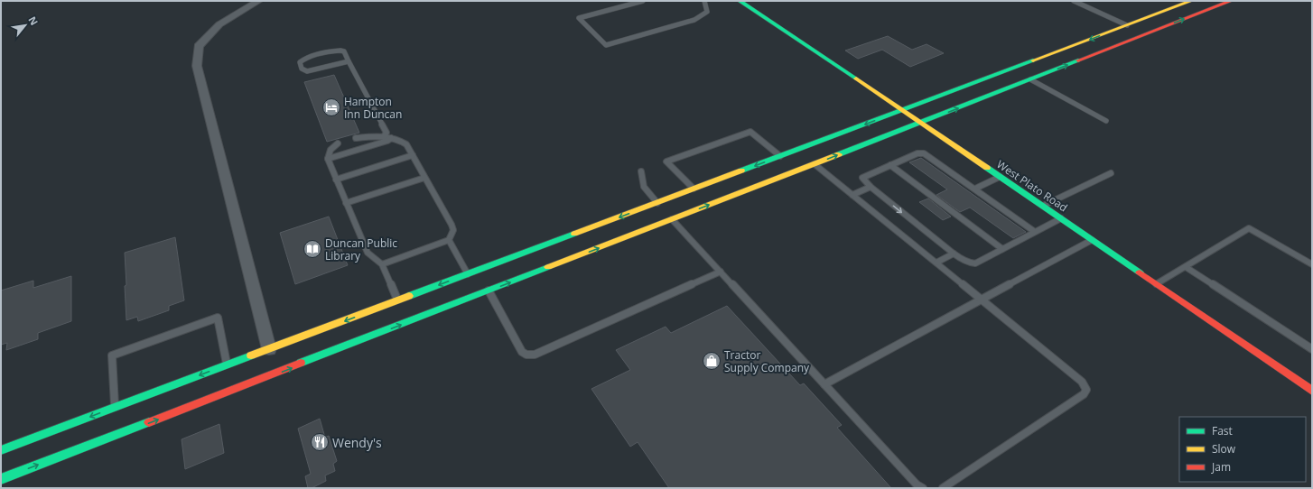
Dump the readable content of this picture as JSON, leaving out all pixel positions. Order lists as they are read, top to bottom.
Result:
{
  "streets": {
    "main road": ["West Plato Road"]
  },
  "places": {
    "hotel": ["Hampton Inn Duncan"],
    "library": ["Duncan Public Library"],
    "shop": ["Tractor Supply Company"],
    "restaurant": ["Wendy's"]
  },
  "legend": ["Fast", "Slow", "Jam"],
  "north": "top right"
}
